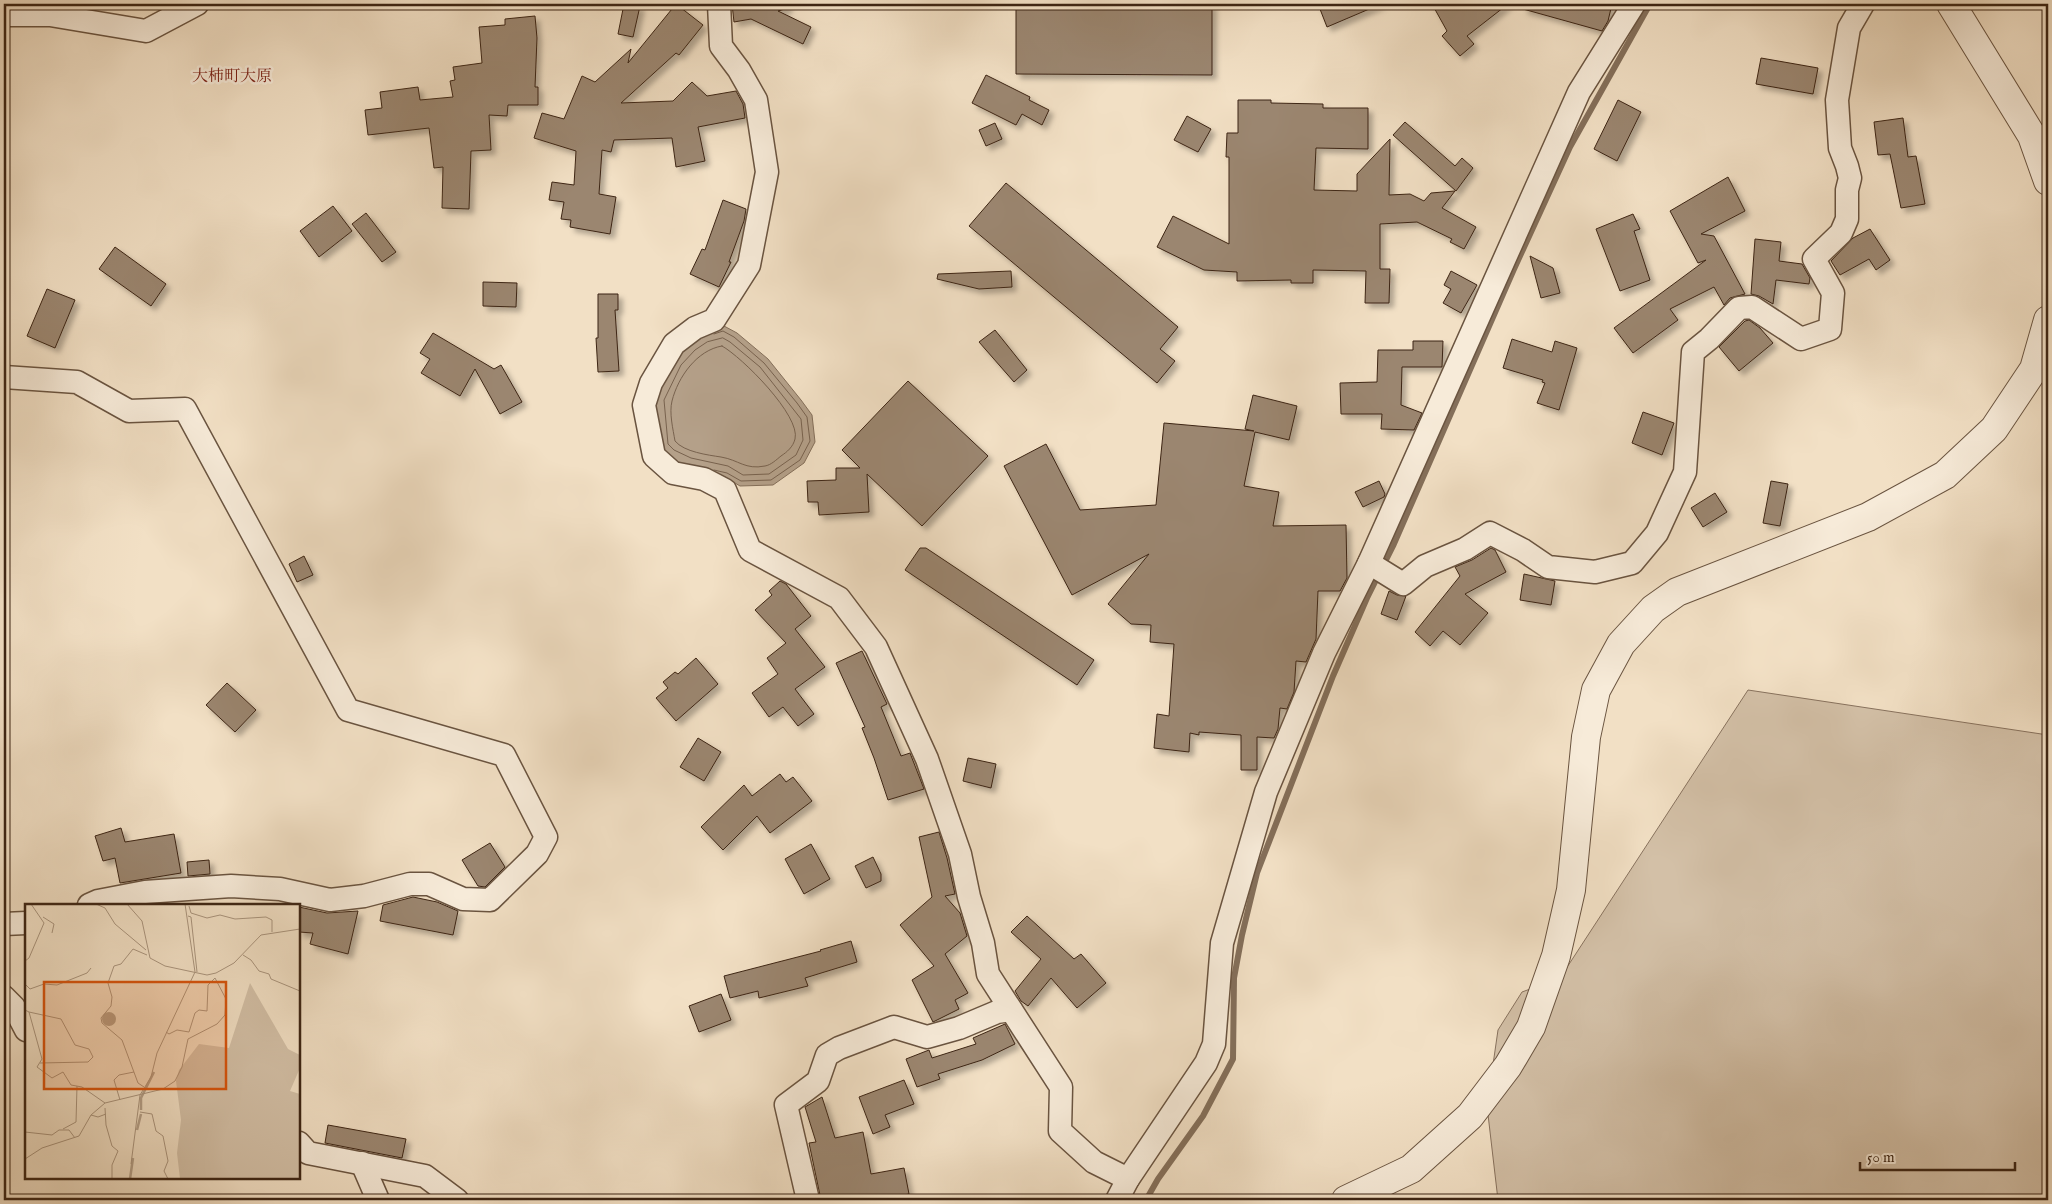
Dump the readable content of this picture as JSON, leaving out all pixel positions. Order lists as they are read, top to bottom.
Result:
{
  "districts": ["大柿町大原"],
  "scale_bar": "50 m"
}
